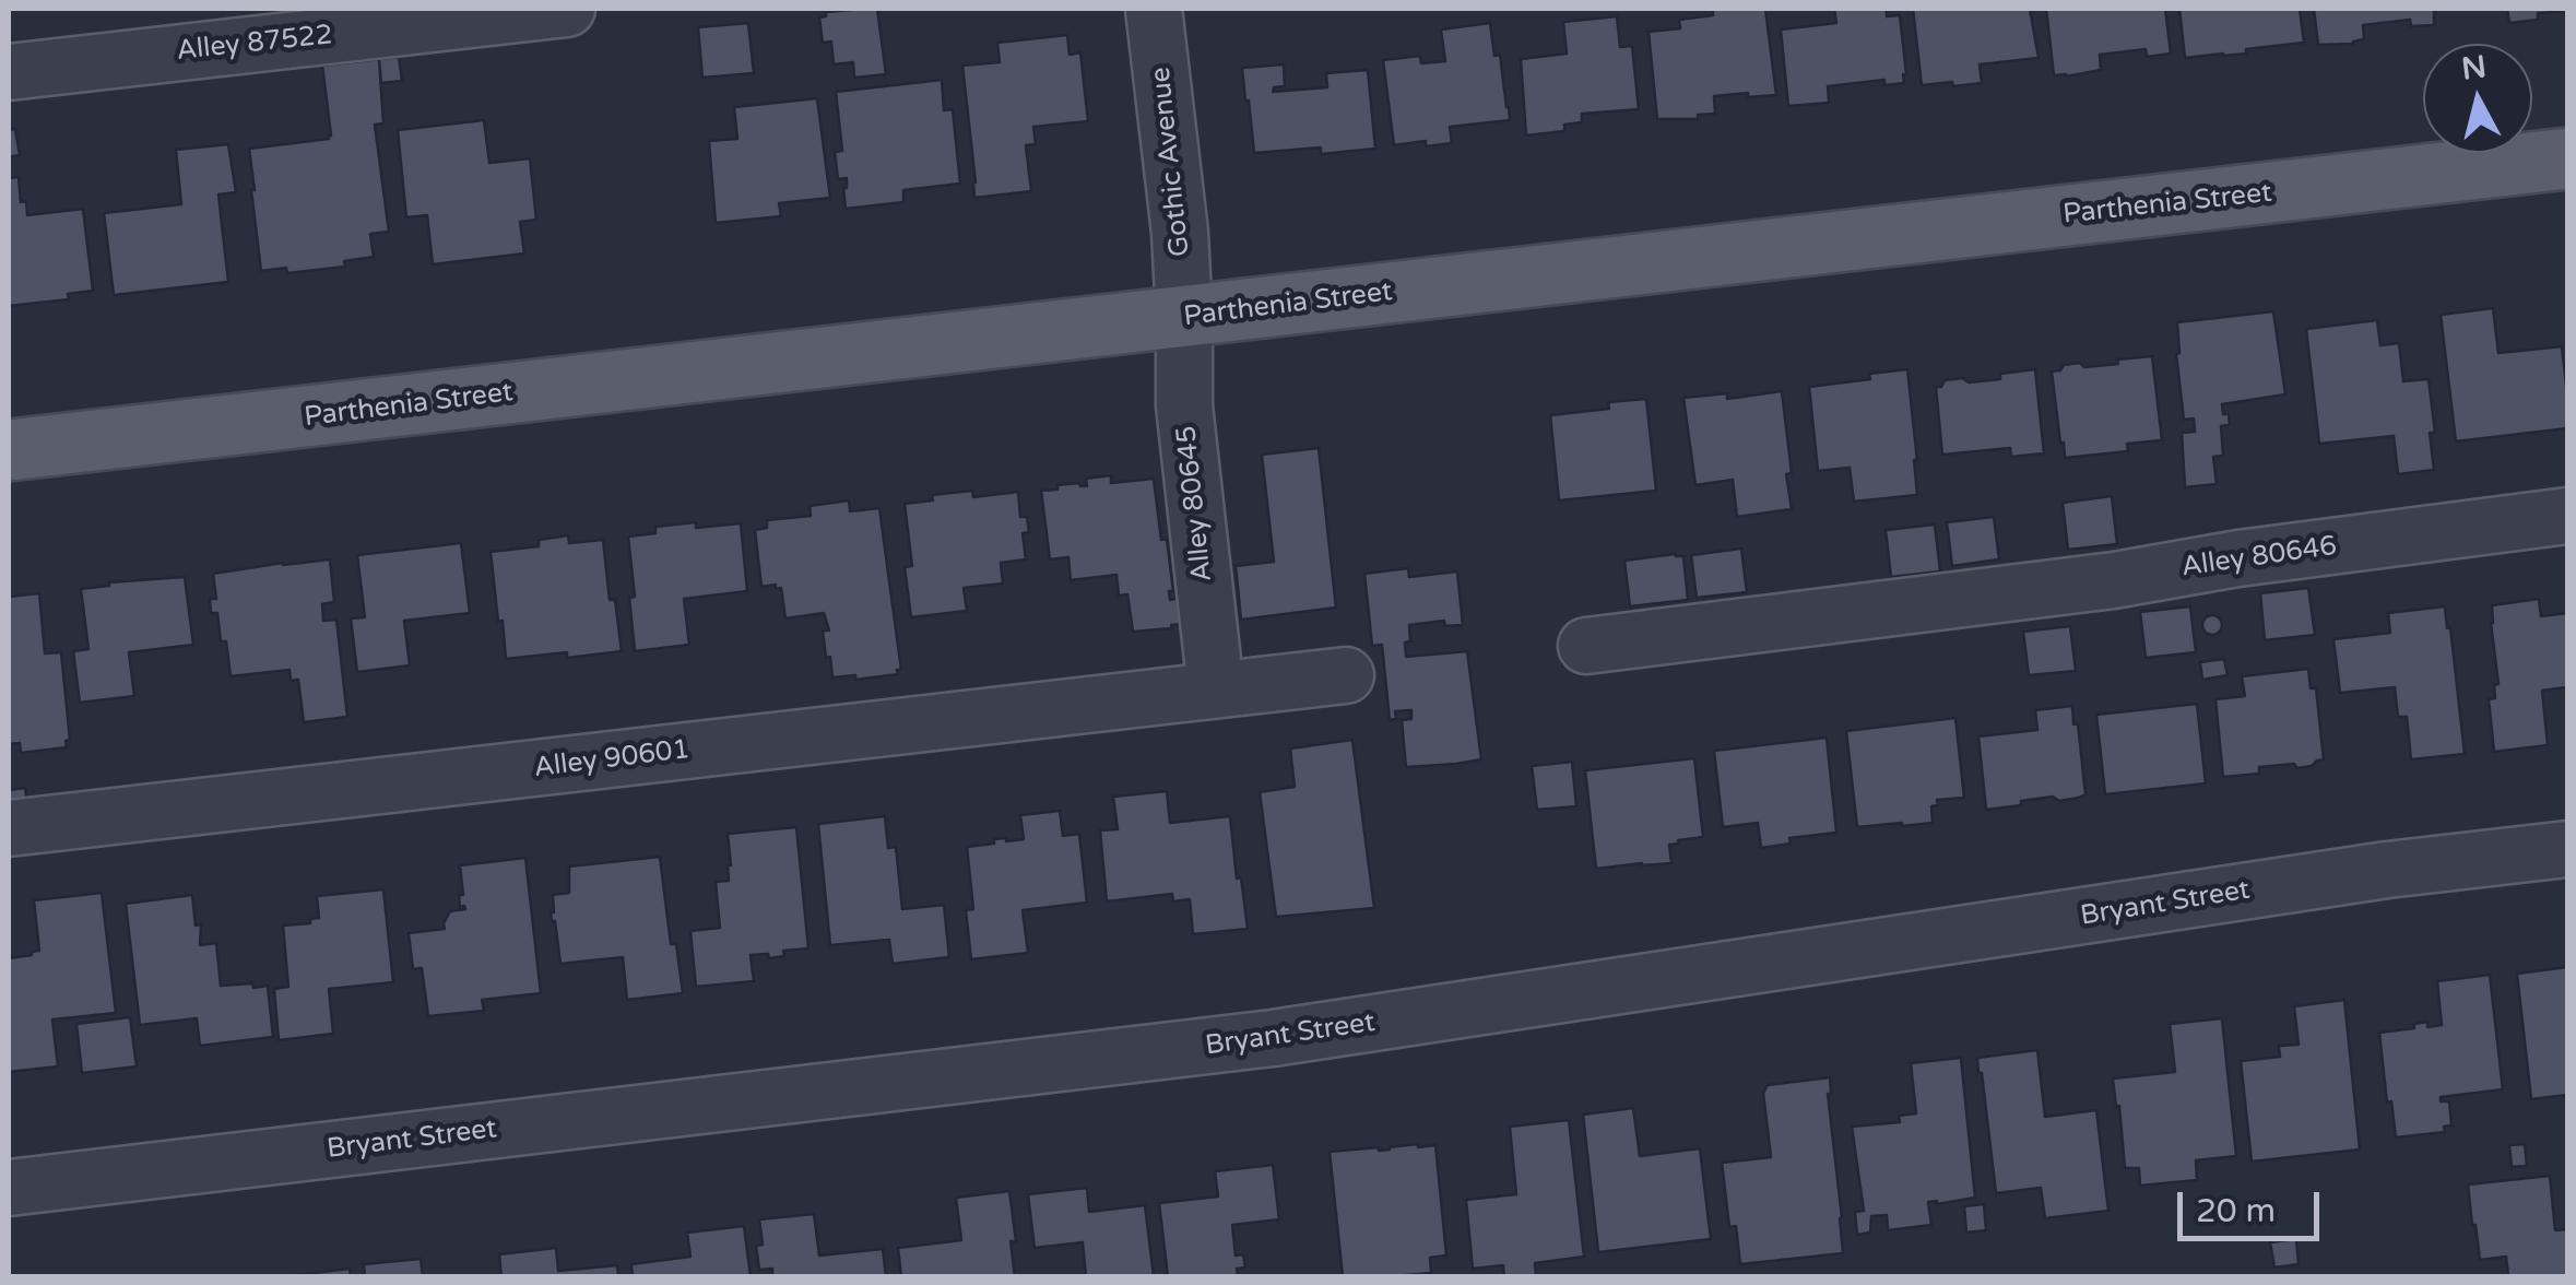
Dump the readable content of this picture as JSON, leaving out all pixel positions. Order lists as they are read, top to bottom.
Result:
{
  "streets": {
    "main road": ["Parthenia Street"],
    "street": [
      "Alley 87522",
      "Gothic Avenue",
      "Alley 80645",
      "Alley 80646",
      "Alley 90601",
      "Bryant Street"
    ]
  },
  "crossings": [
    ["Gothic Avenue", "Parthenia Street"],
    ["Gothic Avenue", "Alley 80645"],
    ["Parthenia Street", "Alley 80645"],
    ["Alley 80645", "Alley 90601"]
  ],
  "scale_bar": "20 m",
  "north": "top"
}
